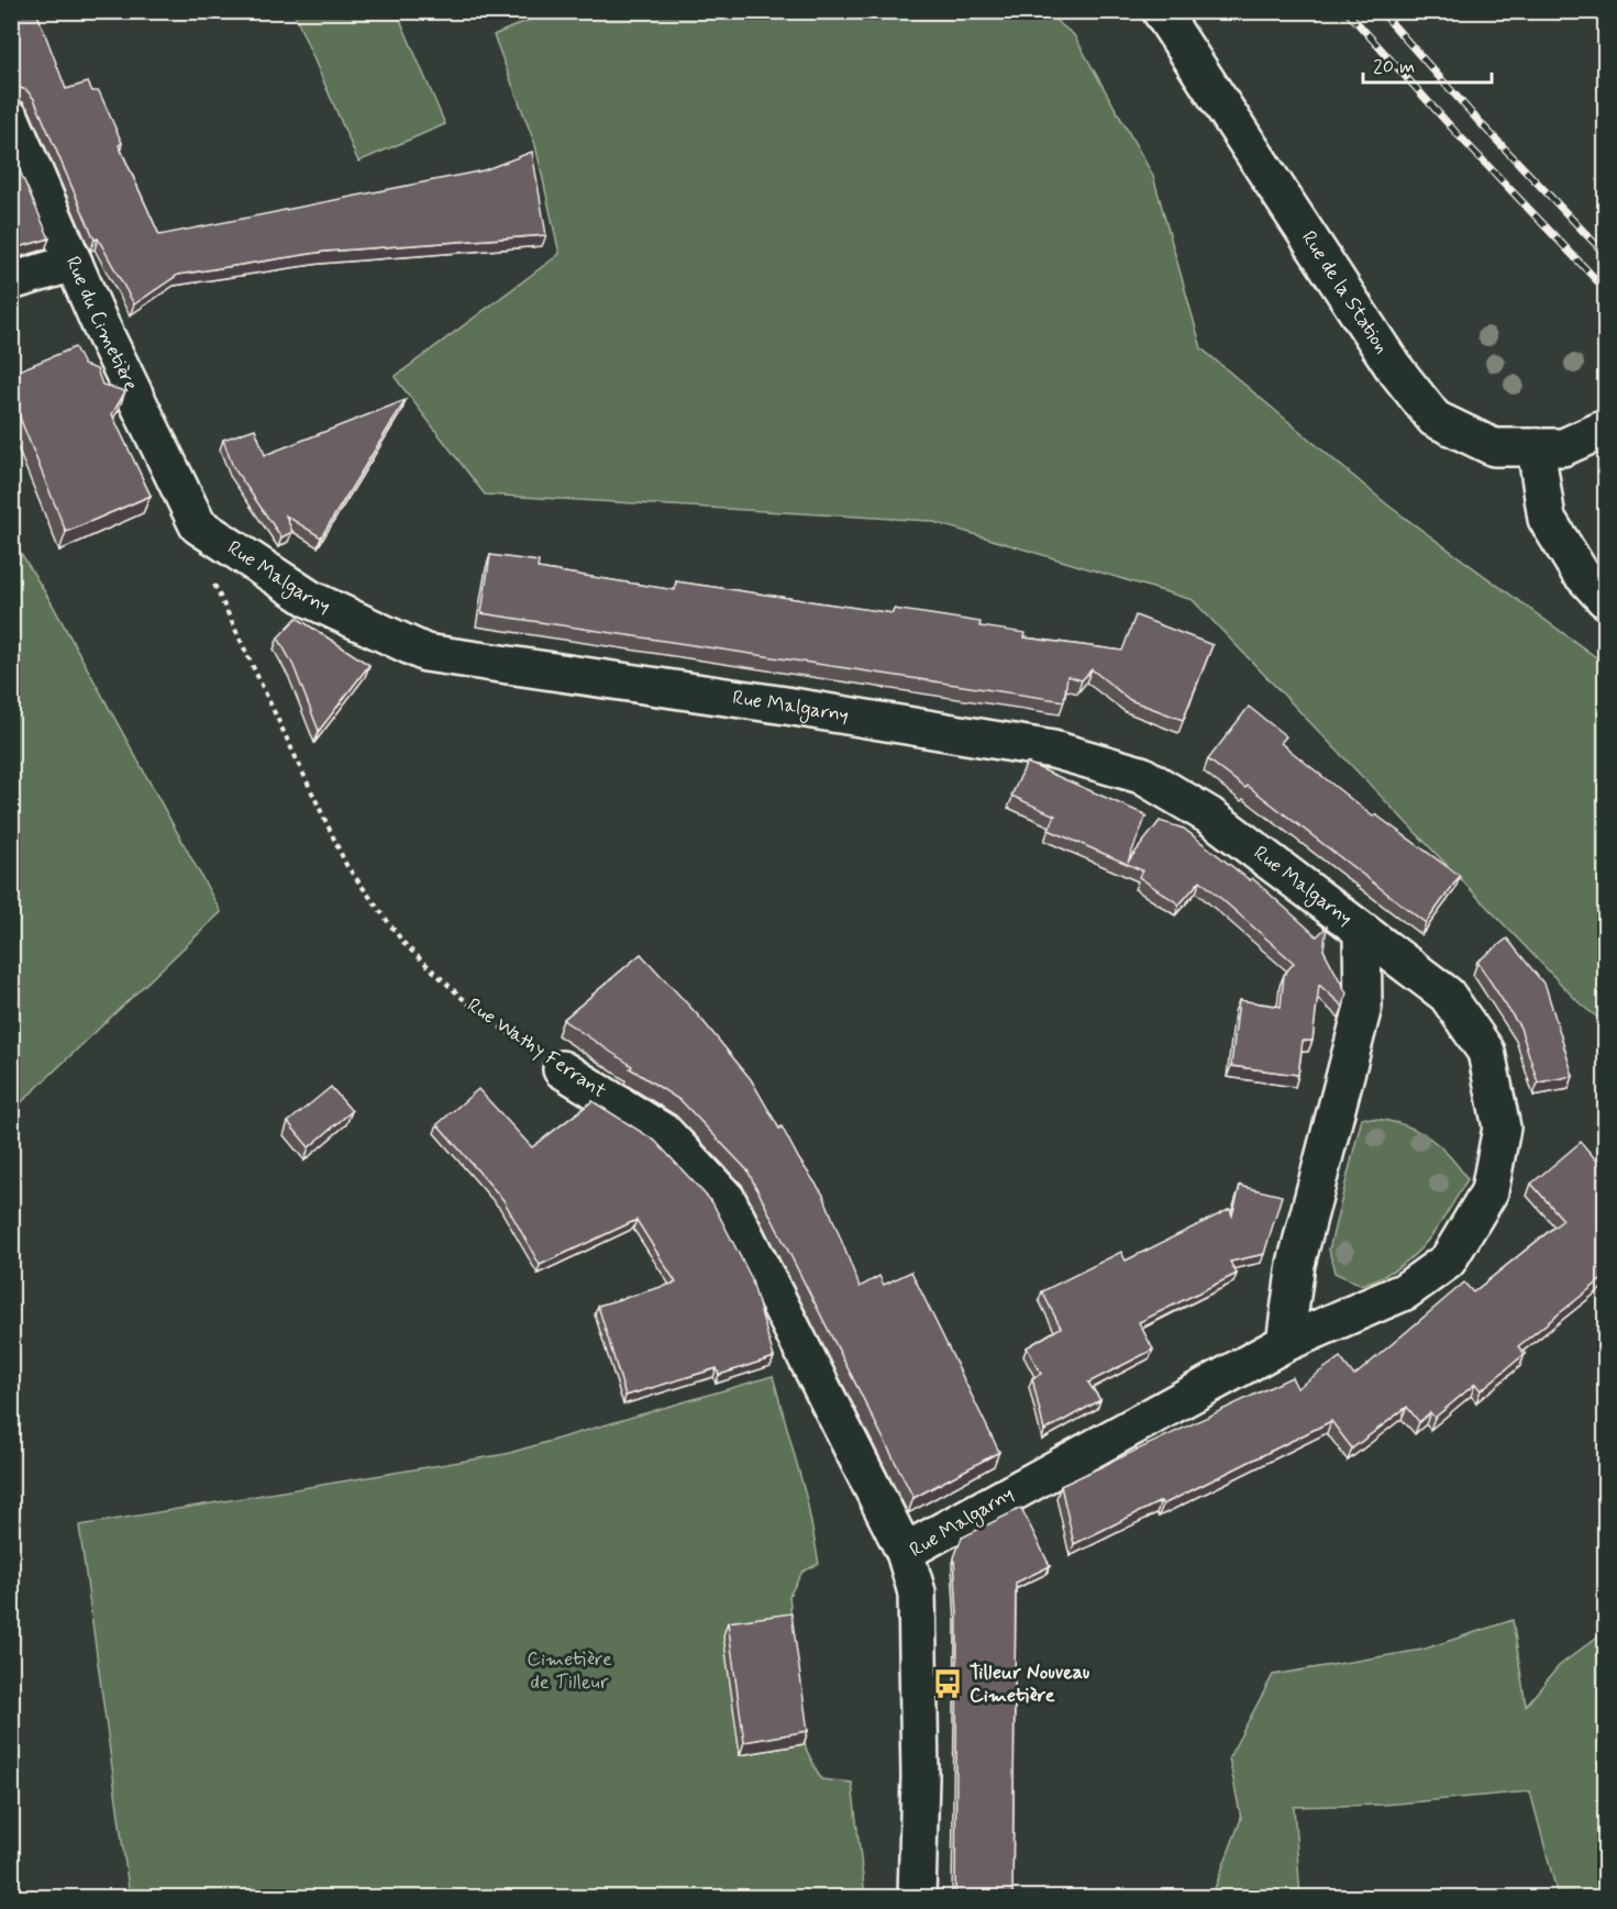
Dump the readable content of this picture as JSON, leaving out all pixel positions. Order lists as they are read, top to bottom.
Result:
{
  "streets": {
    "street": [
      "Rue de la Station",
      "Rue du Cimetière",
      "Rue Malgarny",
      "Rue Wathy Ferrant"
    ]
  },
  "crossings": [
    ["Rue du Cimetière", "Rue Malgarny"],
    ["Rue du Cimetière", "Rue Wathy Ferrant"],
    ["Rue Malgarny", "Rue Wathy Ferrant"]
  ],
  "parks": ["Cimetière de Tilleur"],
  "places": {
    "bus stop": ["Tilleur Nouveau Cimetière"]
  },
  "scale_bar": "20 m"
}
